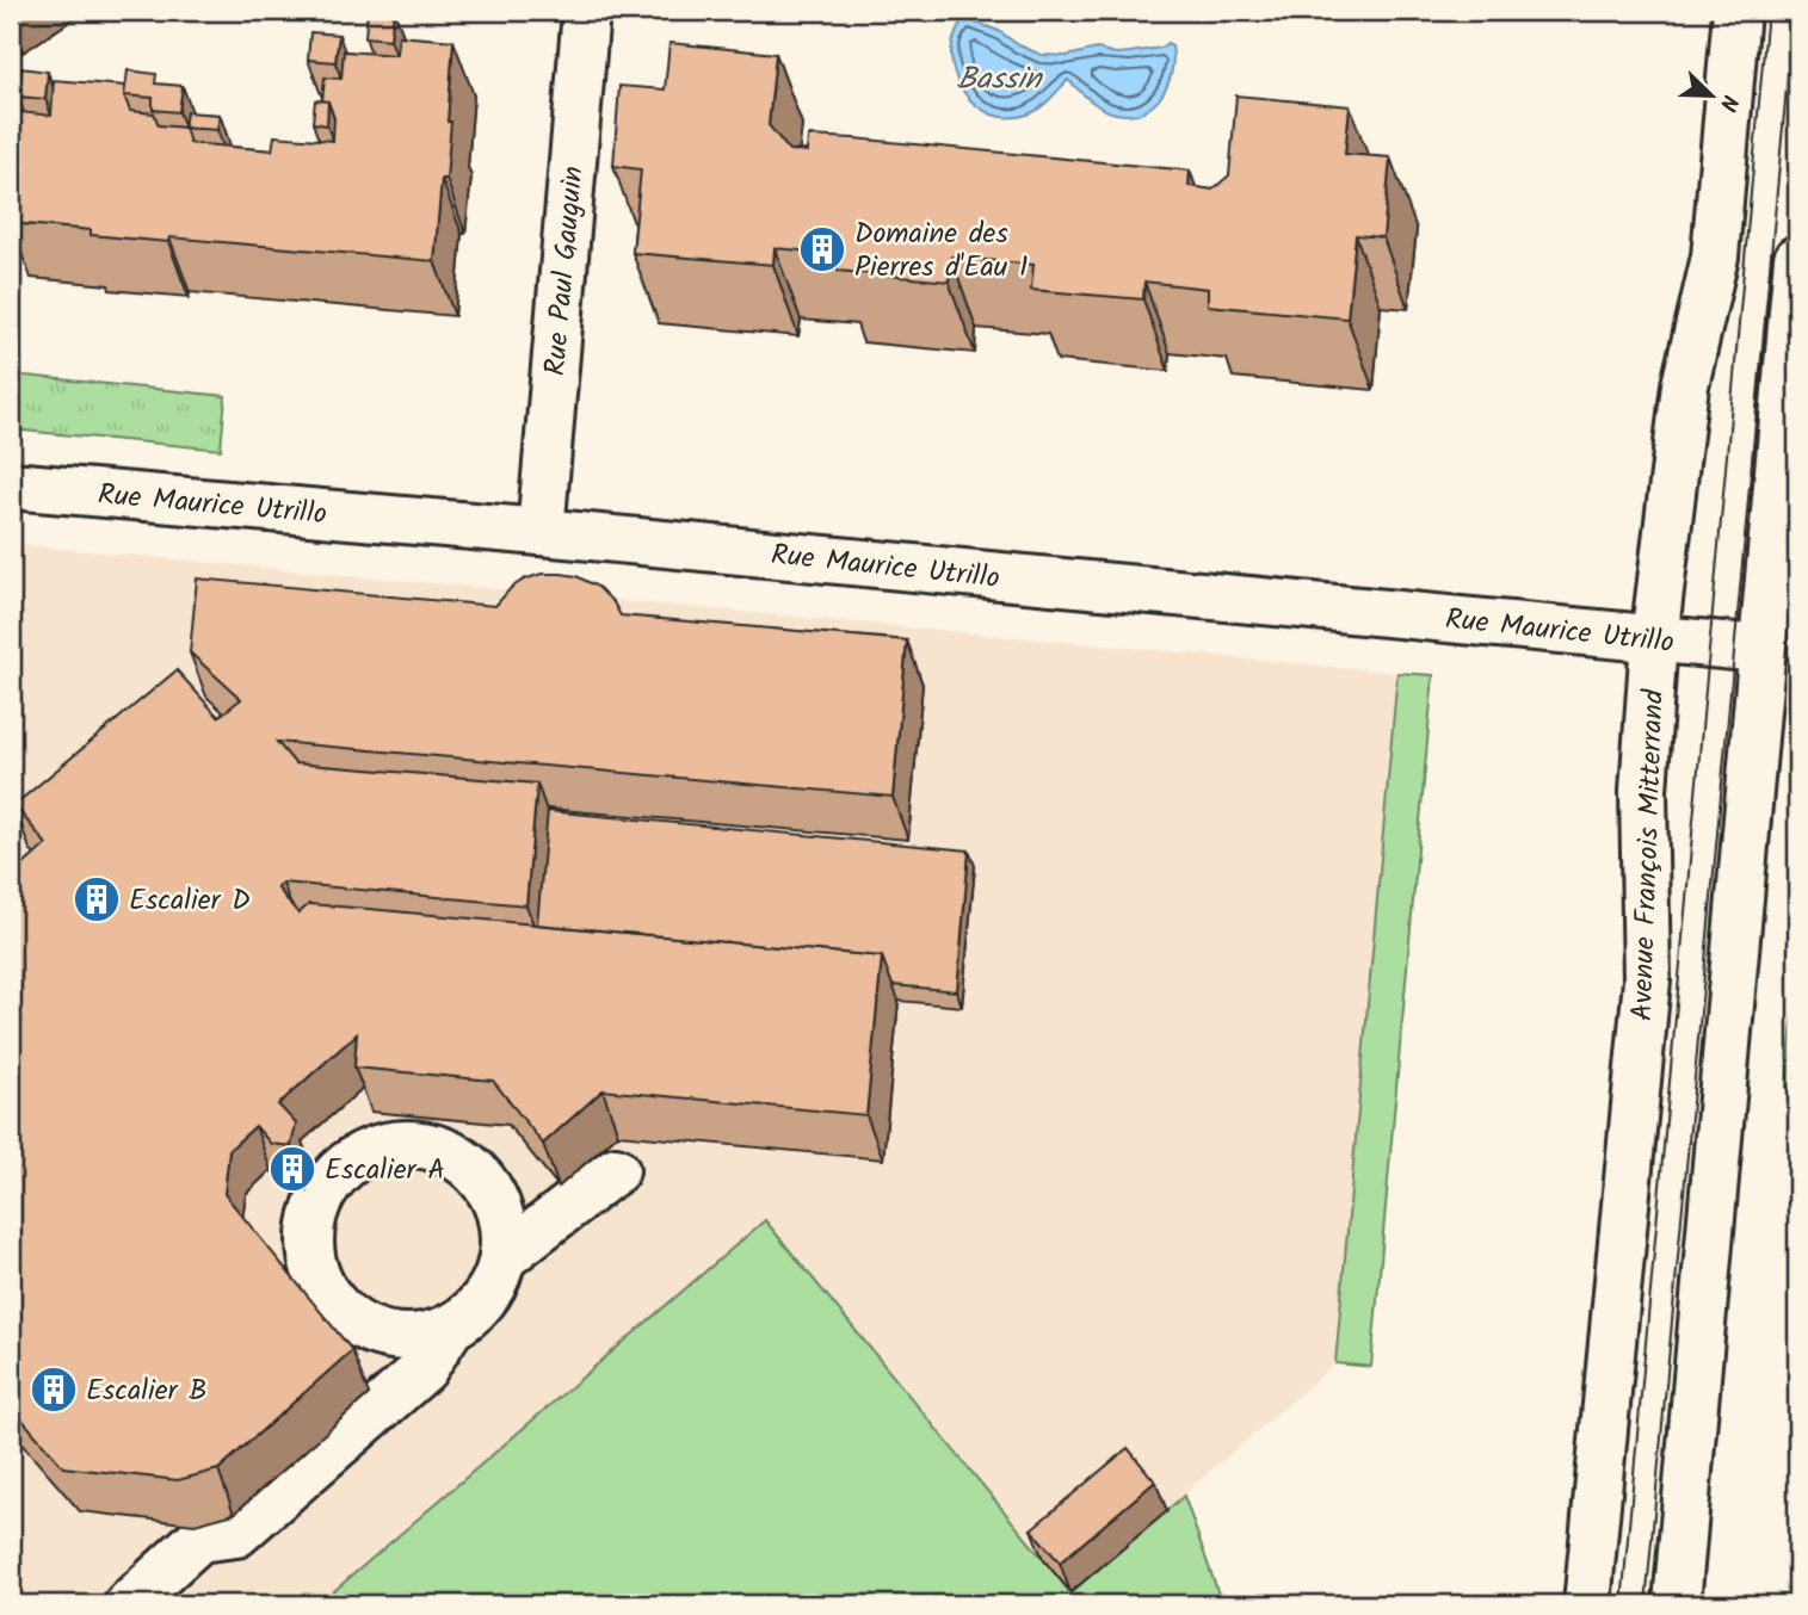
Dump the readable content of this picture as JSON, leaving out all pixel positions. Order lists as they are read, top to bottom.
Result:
{
  "streets": {
    "street": ["Rue Paul Gauguin", "Rue Maurice Utrillo", "Avenue François Mitterrand"]
  },
  "crossings": [
    ["Rue Paul Gauguin", "Rue Maurice Utrillo"],
    ["Rue Maurice Utrillo", "Avenue François Mitterrand"]
  ],
  "water": ["Bassin"],
  "places": {
    "building": [
      "Domaine des Pierres d'Eau 1",
      "Escalier D",
      "Escalier A",
      "Escalier B"
    ]
  },
  "north": "bottom right"
}
